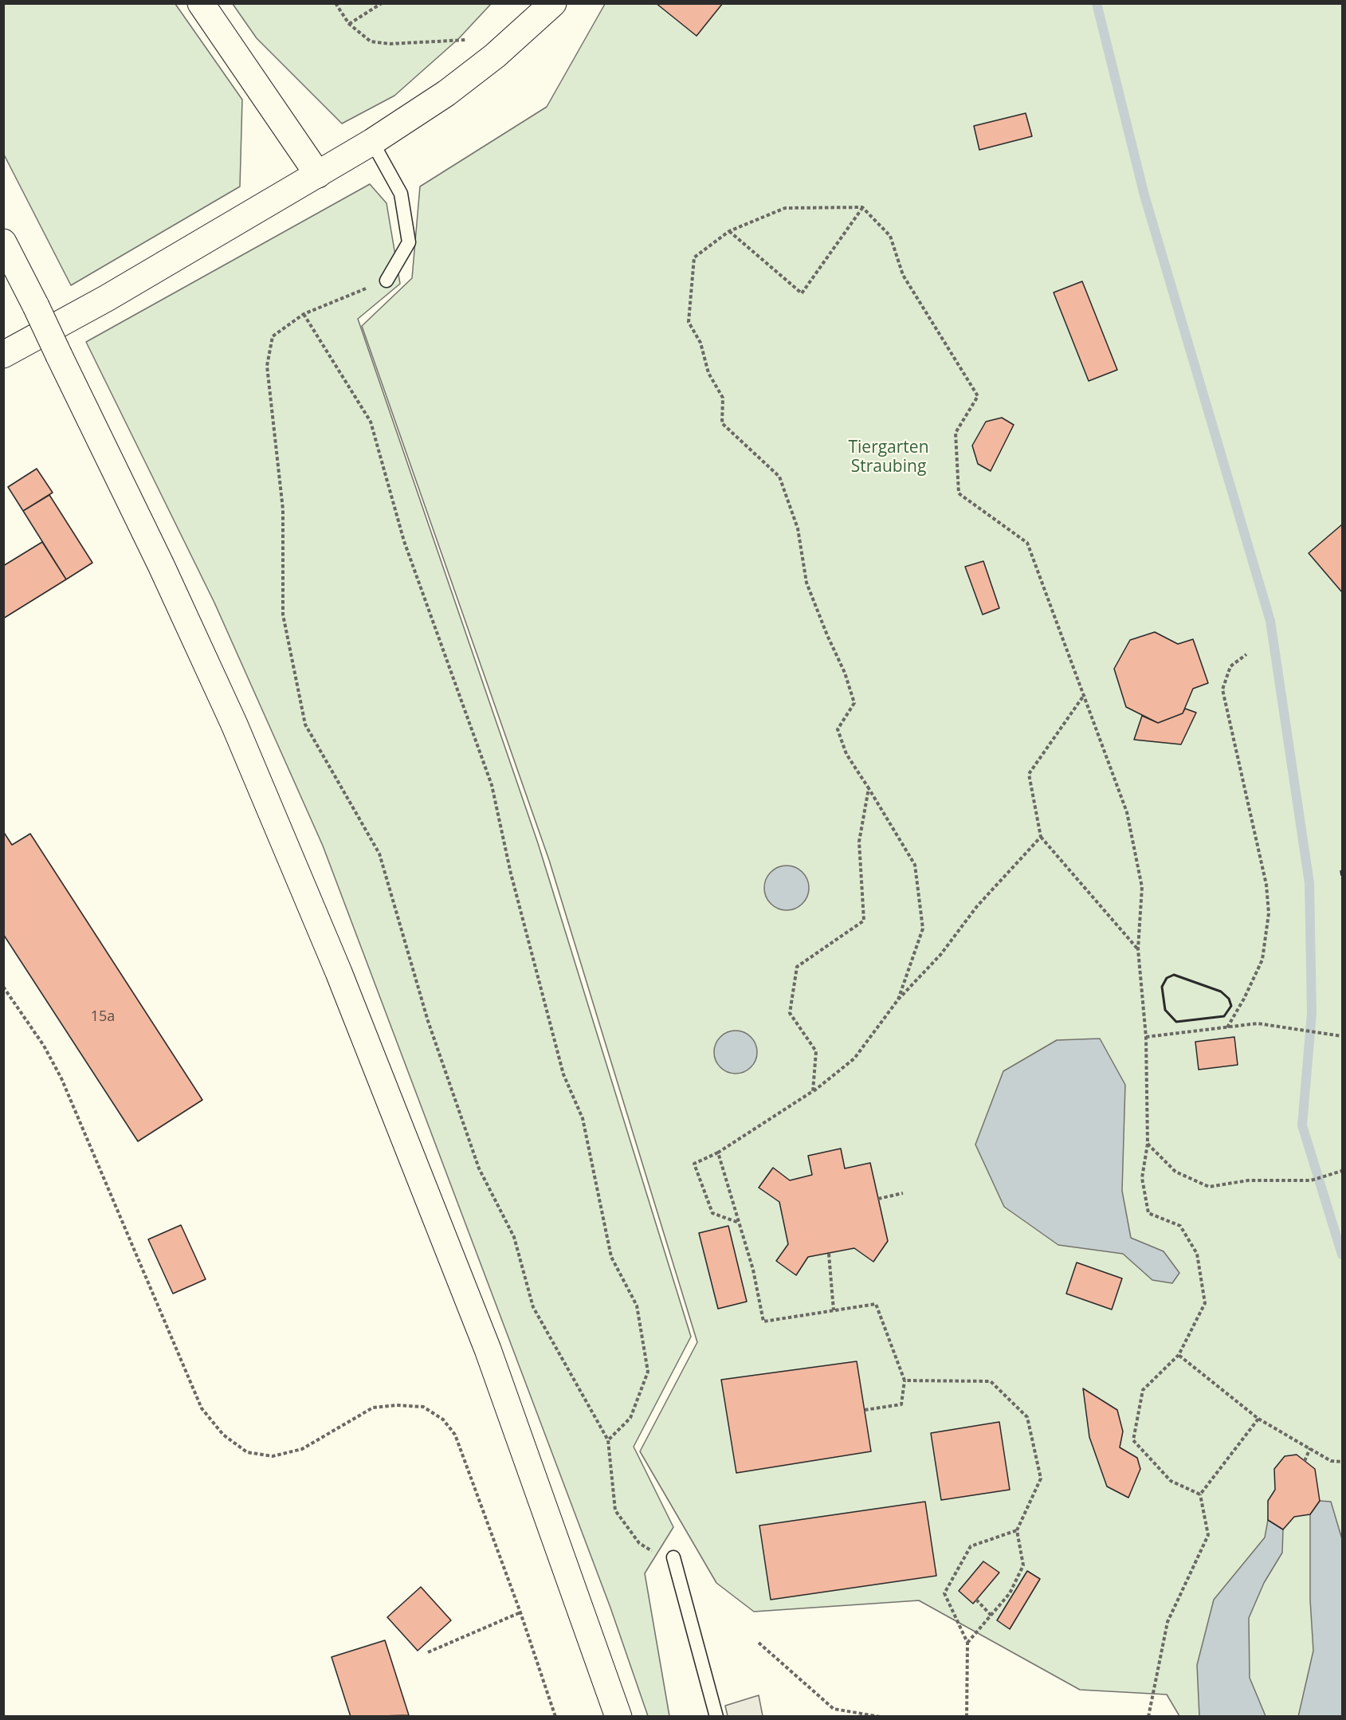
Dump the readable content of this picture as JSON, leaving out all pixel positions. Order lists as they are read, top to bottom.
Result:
{
  "parks": ["Tiergarten Straubing"],
  "house_numbers": ["15a"]
}
